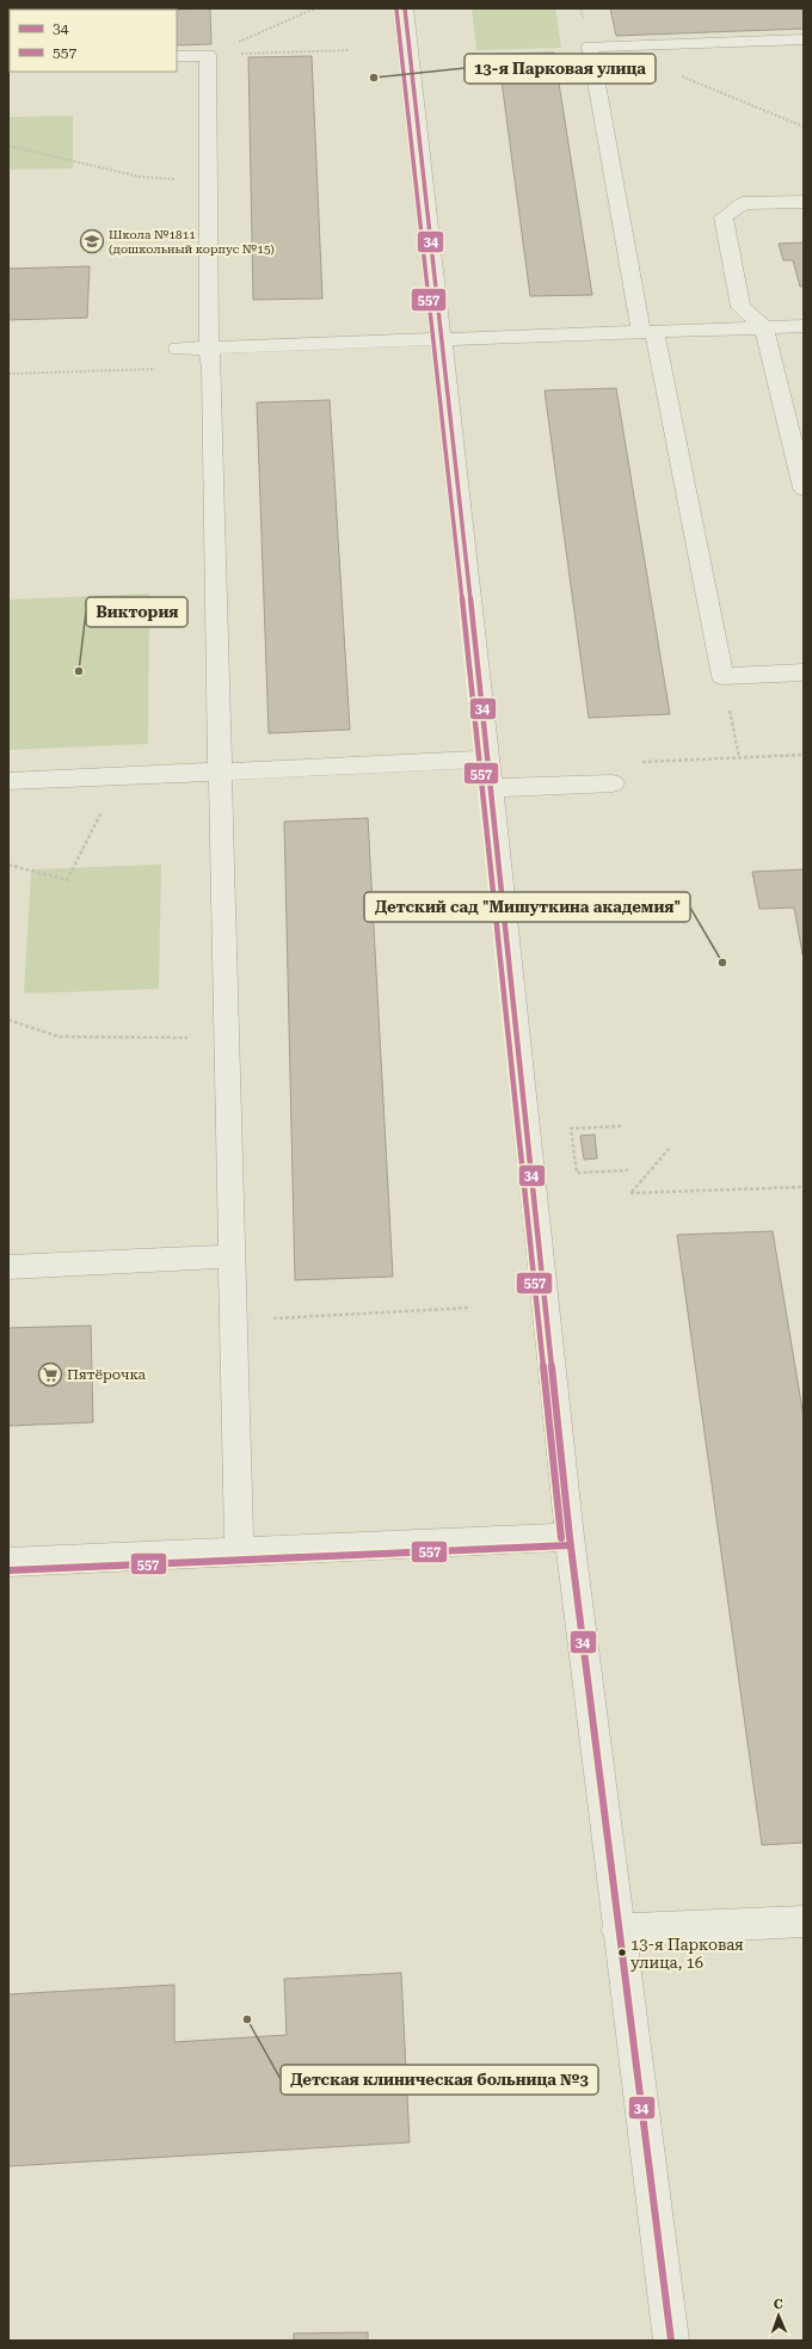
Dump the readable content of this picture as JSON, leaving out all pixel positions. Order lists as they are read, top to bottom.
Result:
{
  "places": {
    "other": [
      "13-я Парковая улица",
      "Виктория",
      "Детский сад \"Мишуткина академия\"",
      "13-я Парковая улица, 16",
      "Детская клиническая больница №3"
    ],
    "school or university": ["Школа №1811 (дошкольный корпус №15)"],
    "supermarket": ["Пятёрочка"]
  },
  "lines": ["transit line 34", "transit line 557"],
  "legend": ["34", "557"],
  "north": "top"
}
